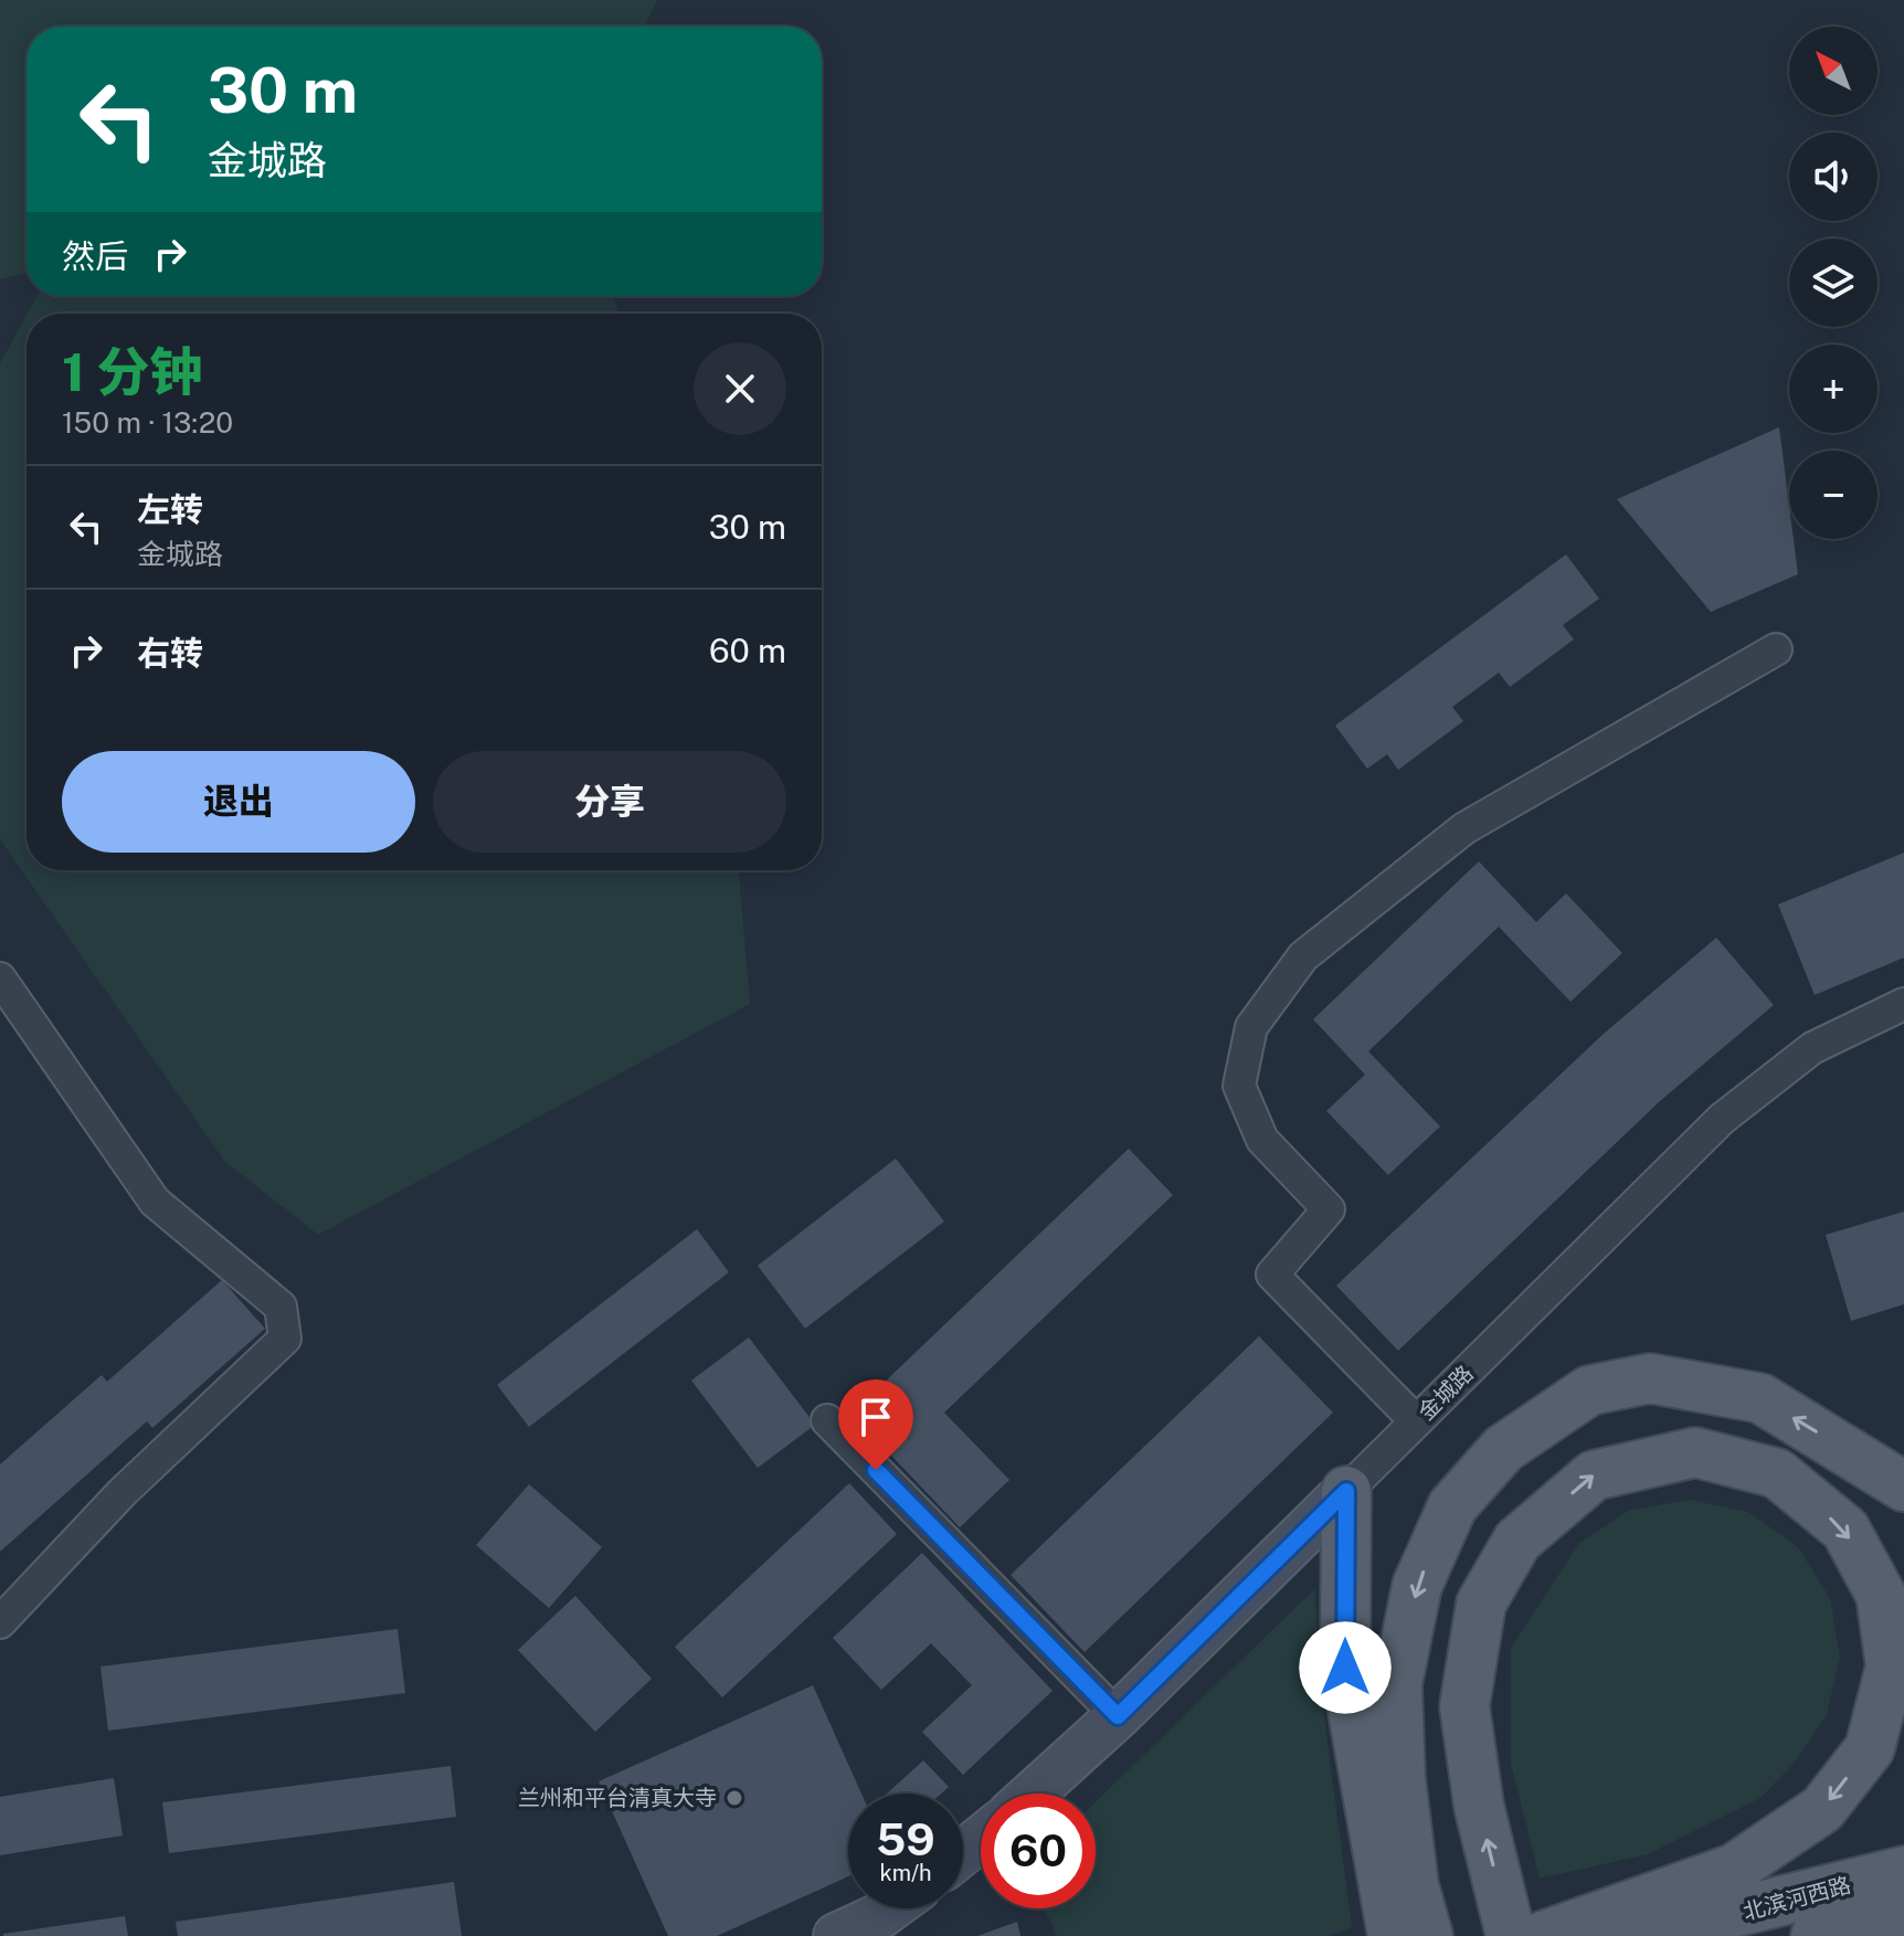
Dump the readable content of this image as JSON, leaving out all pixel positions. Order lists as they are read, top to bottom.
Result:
{
  "streets": {
    "main road": ["北滨河西路"],
    "street": ["金城路"]
  },
  "places": ["兰州和平台清真大寺"],
  "north": "top left",
  "page": {
    "map_buttons": ["+", "−"],
    "turn": ["30 m", "金城路"],
    "then": "然后",
    "heading": ["1 分钟", "150 m · 13:20"],
    "list": [
      {
        "name": "左转",
        "note": "金城路",
        "value": "30 m"
      },
      {
        "name": "右转",
        "value": "60 m"
      }
    ],
    "buttons": ["退出", "分享"],
    "speed": "59 km/h",
    "limit": "60"
  }
}
